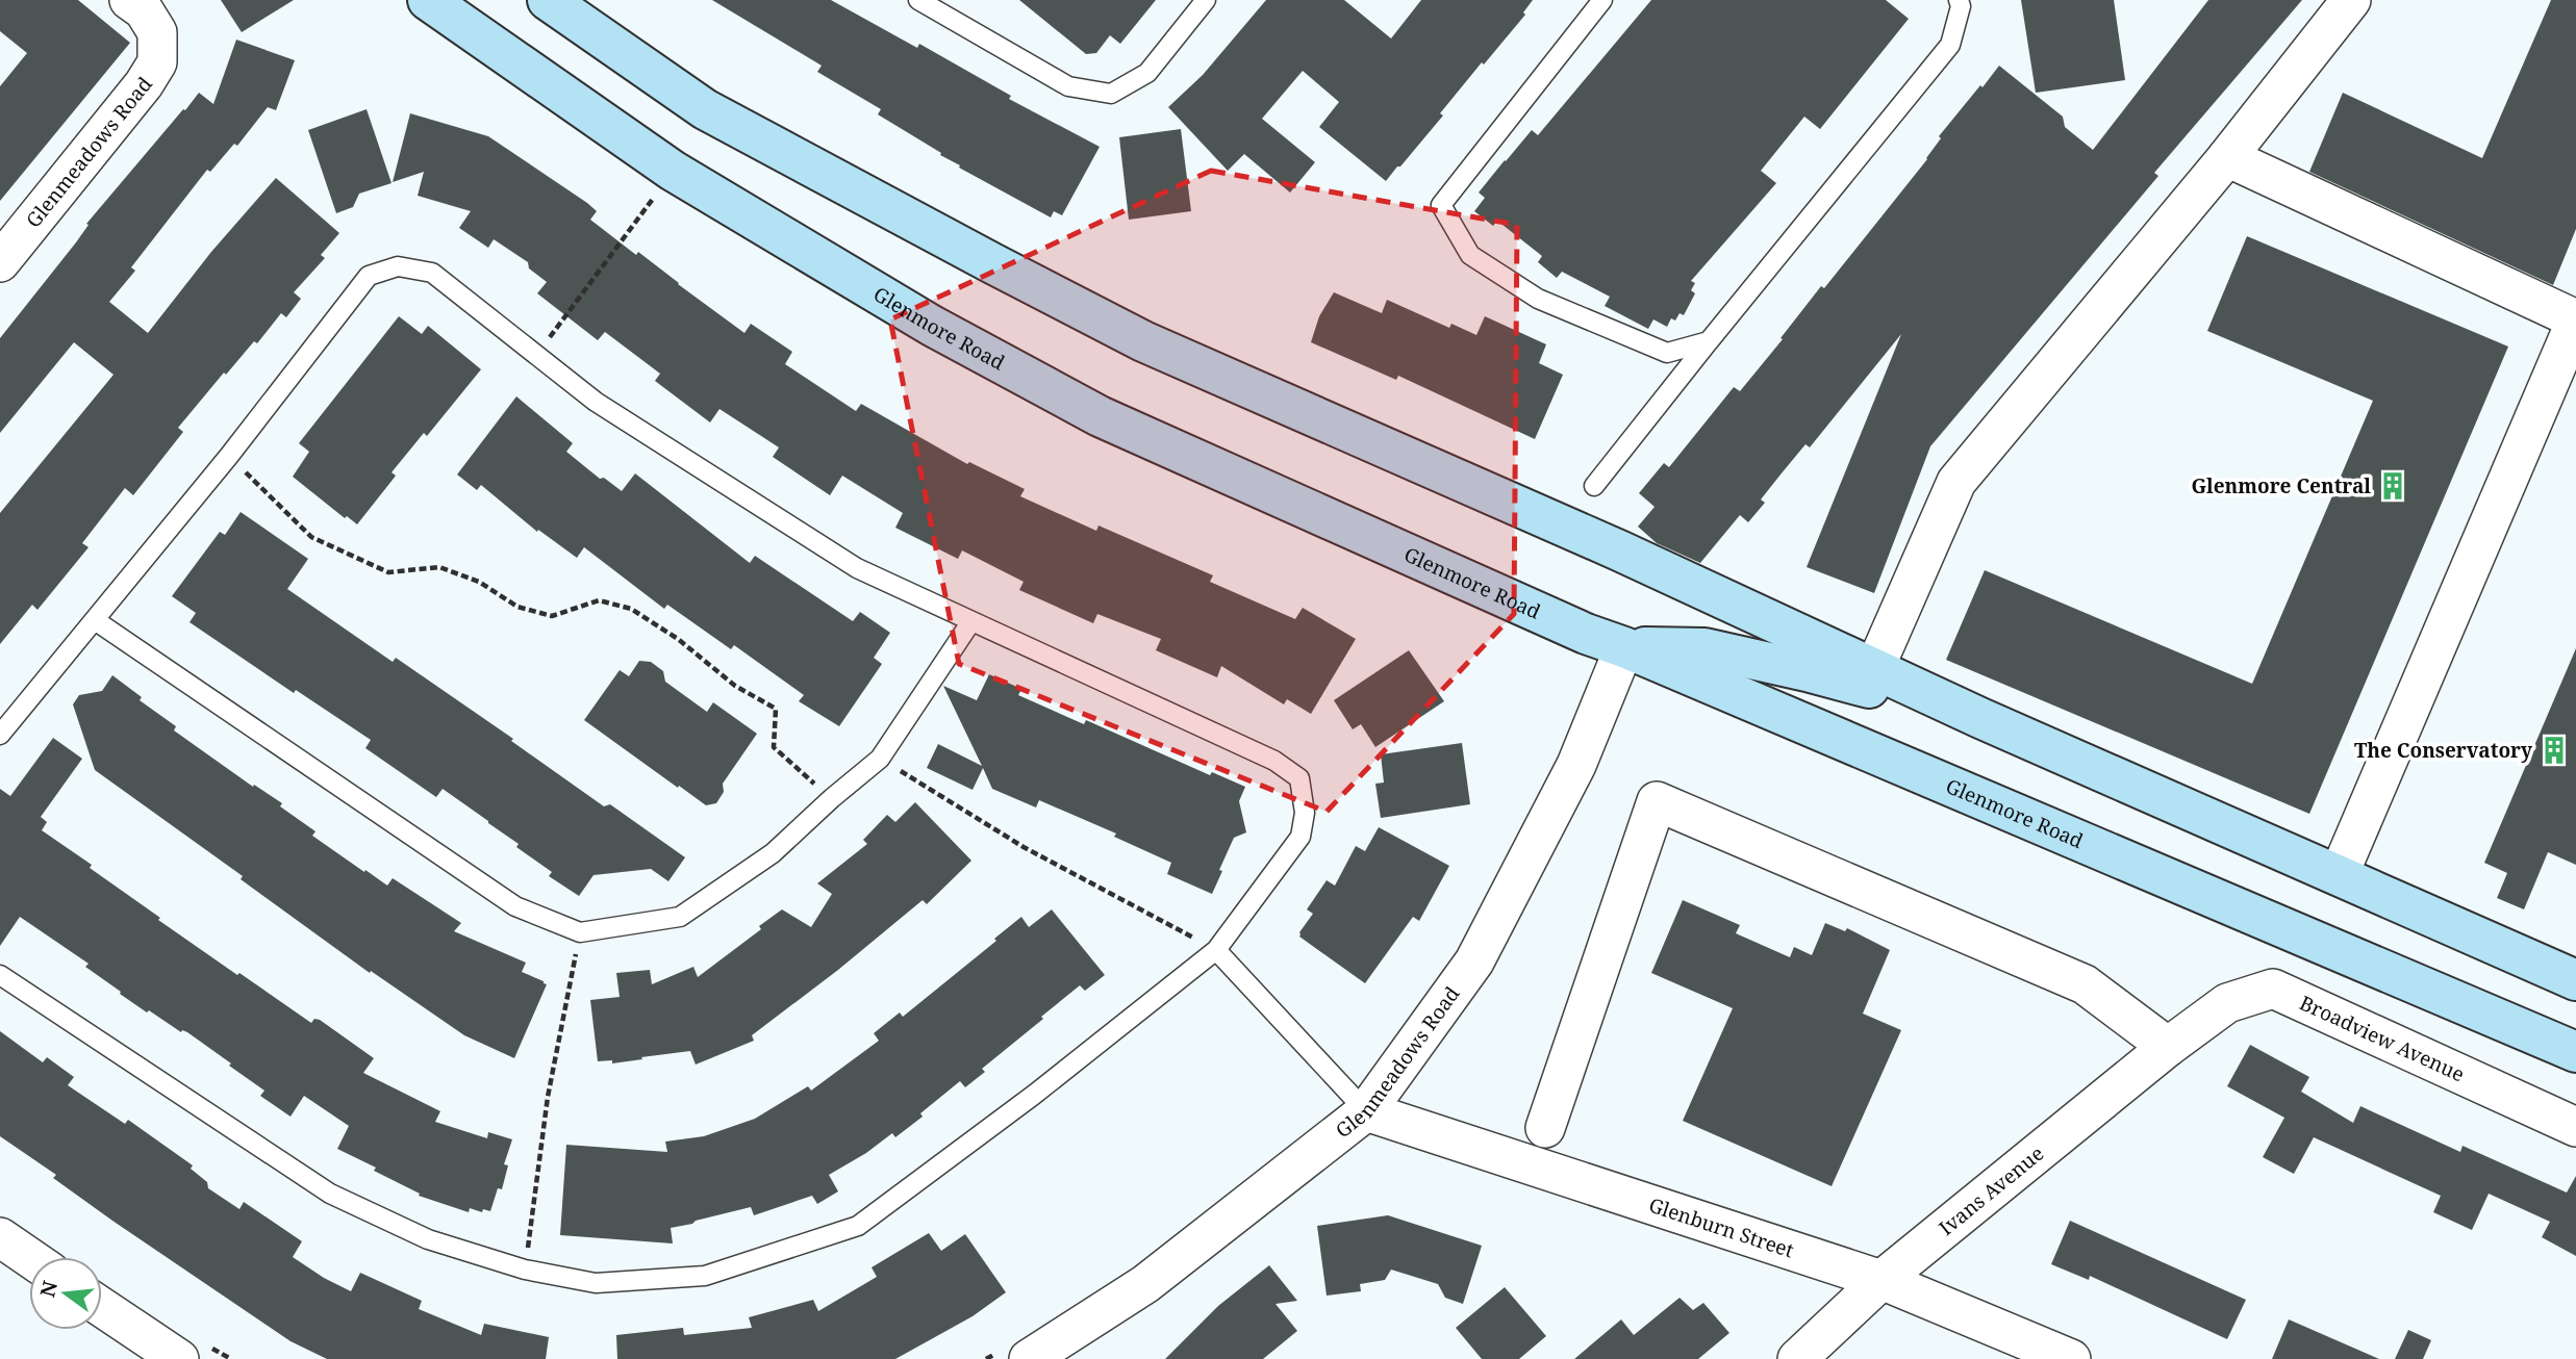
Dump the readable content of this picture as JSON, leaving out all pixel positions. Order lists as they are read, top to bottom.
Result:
{
  "streets": {
    "main road": ["Glenmore Road"],
    "street": [
      "Glenmeadows Road",
      "Broadview Avenue",
      "Ivans Avenue",
      "Glenburn Street"
    ]
  },
  "crossings": [
    ["Glenmeadows Road", "Glenmore Road"],
    ["Glenmeadows Road", "Glenburn Street"],
    ["Broadview Avenue", "Ivans Avenue"],
    ["Ivans Avenue", "Glenburn Street"]
  ],
  "places": {
    "building": ["Glenmore Central", "The Conservatory"]
  },
  "north": "left"
}
